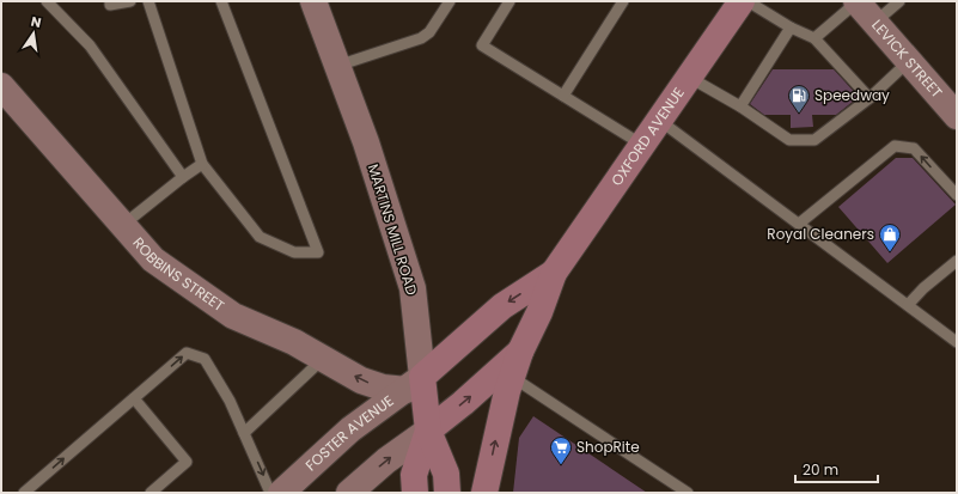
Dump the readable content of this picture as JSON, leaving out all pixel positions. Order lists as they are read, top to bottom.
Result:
{
  "streets": {
    "main road": ["OXFORD AVENUE", "MARTINS MILL ROAD"],
    "street": ["LEVICK STREET", "ROBBINS STREET", "FOSTER AVENUE"]
  },
  "crossings": [
    ["OXFORD AVENUE", "MARTINS MILL ROAD"],
    ["OXFORD AVENUE", "ROBBINS STREET"],
    ["OXFORD AVENUE", "FOSTER AVENUE"],
    ["MARTINS MILL ROAD", "ROBBINS STREET"],
    ["MARTINS MILL ROAD", "FOSTER AVENUE"],
    ["ROBBINS STREET", "FOSTER AVENUE"]
  ],
  "places": {
    "fuel station": ["Speedway"],
    "shop": ["Royal Cleaners"],
    "supermarket": ["ShopRite"]
  },
  "scale_bar": "20 m",
  "north": "top"
}
